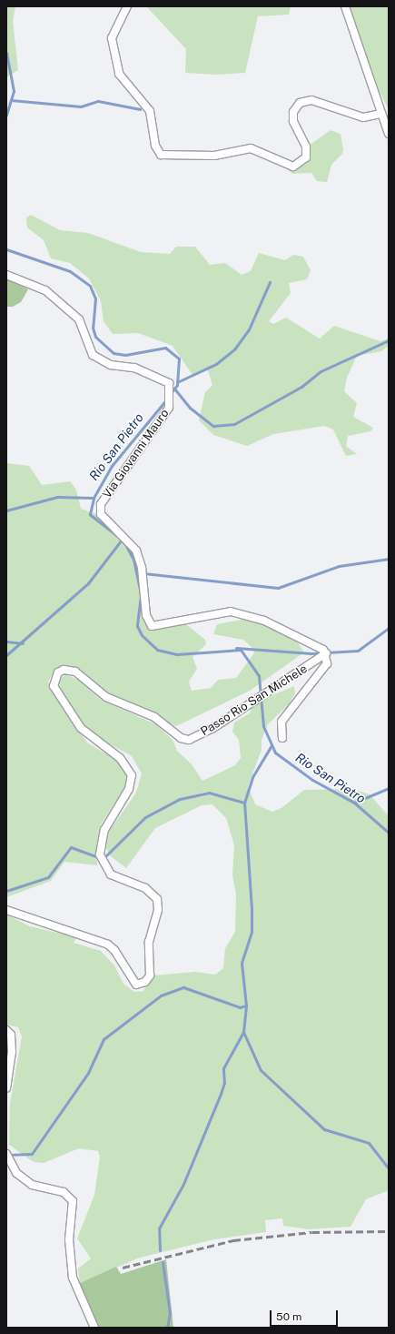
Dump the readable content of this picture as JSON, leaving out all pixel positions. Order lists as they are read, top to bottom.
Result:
{
  "streets": {
    "street": ["Via Giovanni Mauro", "Passo Rio San Michele"]
  },
  "crossings": [
    ["Via Giovanni Mauro", "Passo Rio San Michele"]
  ],
  "water": ["Rio San Pietro"],
  "scale_bar": "50 m"
}
